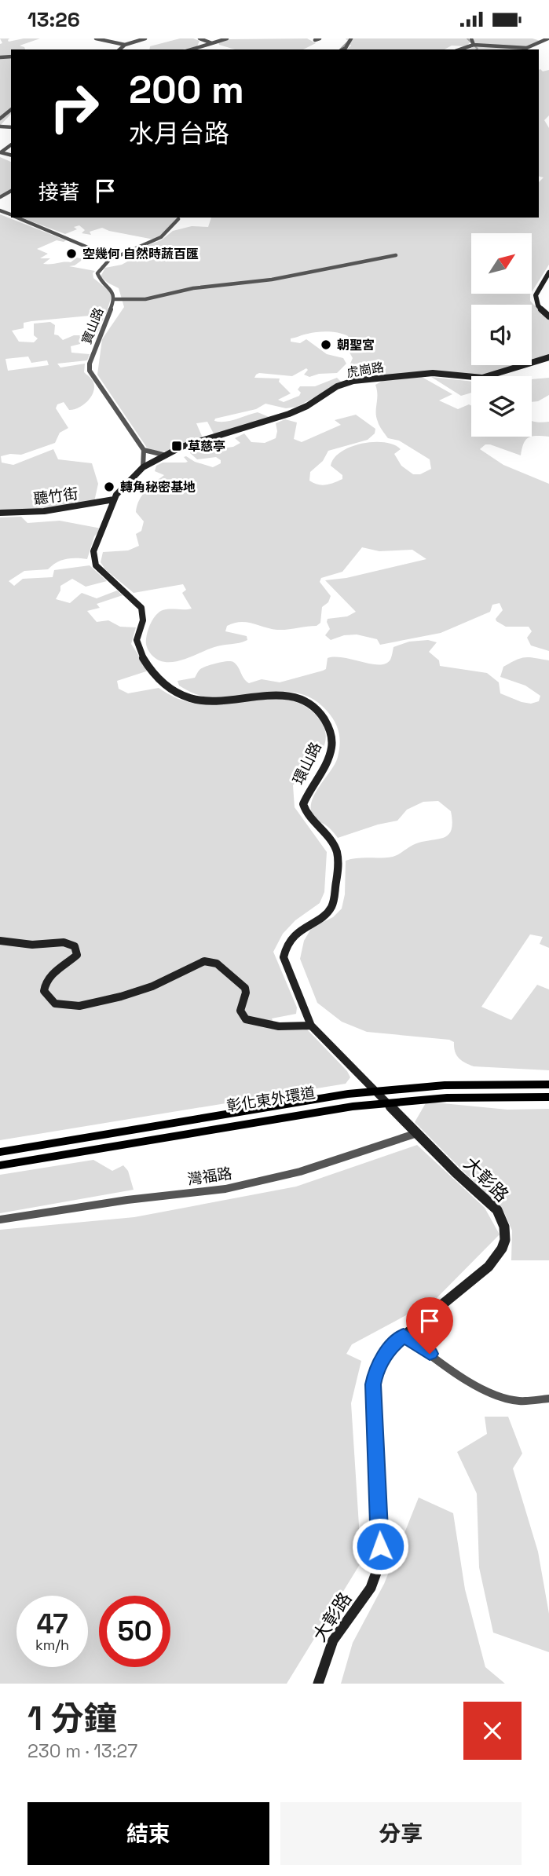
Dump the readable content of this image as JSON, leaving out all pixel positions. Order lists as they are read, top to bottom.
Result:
{
  "streets": {
    "main road": [
      "虎崗路",
      "聽竹街",
      "環山路",
      "大彰路"
    ],
    "street": ["寶山路", "灣福路"]
  },
  "crossings": [
    ["虎崗路", "環山路"],
    ["聽竹街", "環山路"],
    ["環山路", "灣福路"],
    ["環山路", "大彰路"],
    ["灣福路", "大彰路"]
  ],
  "places": {
    "other": ["空幾何 自然時蔬百匯", "朝聖宮", "轉角秘密基地"],
    "transit": ["草慈亭"]
  },
  "north": "top right",
  "page": {
    "status": "13:26",
    "turn": ["200 m", "水月台路"],
    "then": "接著",
    "speed": "47 km/h",
    "limit": "50",
    "heading": ["1 分鐘", "230 m · 13:27"],
    "buttons": ["結束", "分享"]
  }
}
